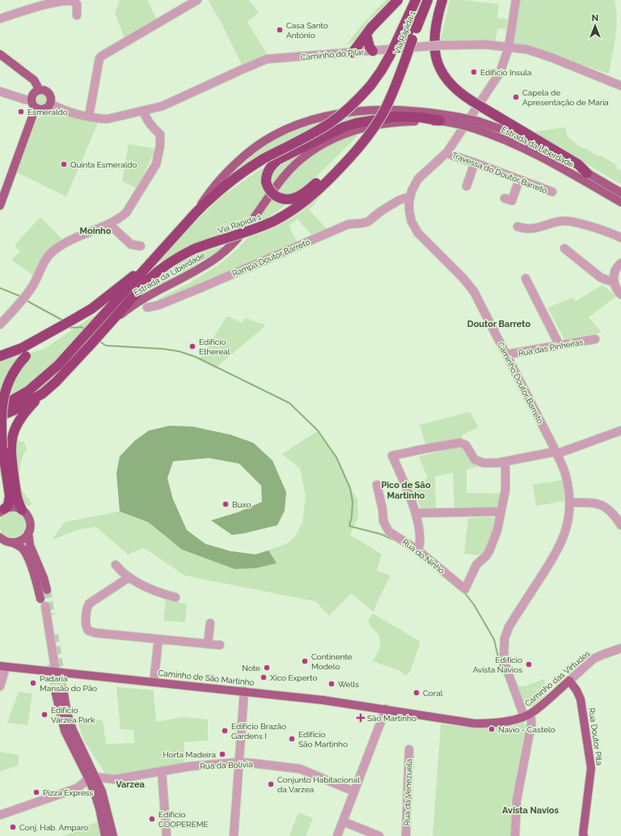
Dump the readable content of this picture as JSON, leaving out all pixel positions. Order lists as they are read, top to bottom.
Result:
{
  "streets": {
    "highway": ["Via Rápida 1"],
    "main road": [
      "Estrada da Liberdade",
      "Caminho de São Martinho",
      "Caminho das Virtudes",
      "Rua Doutor Pita"
    ],
    "street": [
      "Caminho do Pilar",
      "Travessa do Doutor Barreto",
      "Rampa Doutor Barreto",
      "Rua das Pinheiras",
      "Caminho Doutor Barreto",
      "Rua do Ninho",
      "Rua da Bolívia",
      "Rua da Venezuela"
    ]
  },
  "crossings": [
    ["Via Rápida 1", "Estrada da Liberdade"],
    ["Rampa Doutor Barreto", "Caminho Doutor Barreto"],
    ["Rua das Pinheiras", "Caminho Doutor Barreto"],
    ["Caminho Doutor Barreto", "Caminho de São Martinho"],
    ["Caminho Doutor Barreto", "Caminho das Virtudes"],
    ["Caminho de São Martinho", "Caminho das Virtudes"],
    ["Caminho das Virtudes", "Rua Doutor Pita"]
  ],
  "districts": [
    "Moinho",
    "Doutor Barreto",
    "Pico de São Martinho",
    "Varzea",
    "Avista Navios"
  ],
  "places": {
    "other": [
      "Casa Santo António",
      "Edifício Insula",
      "Capela de Apresentação de Maria",
      "Esmeraldo",
      "Quinta Esmeraldo",
      "Edifício Ethereal",
      "Buxo",
      "Continente Modelo",
      "Edifício Avista Navios",
      "Note",
      "Xico Experto",
      "Padaria Mansão do Pão",
      "Wells",
      "Coral",
      "Edifício Várzea Park",
      "Navio - Castelo",
      "Edifício Brazão Gardens I",
      "Edifício São Martinho",
      "Horta Madeira",
      "Conjunto Habitacional da Varzea",
      "Pizza Express",
      "Edifício COOPEREME",
      "Conj. Hab. Amparo"
    ],
    "health": ["São Martinho"]
  },
  "north": "top"
}
